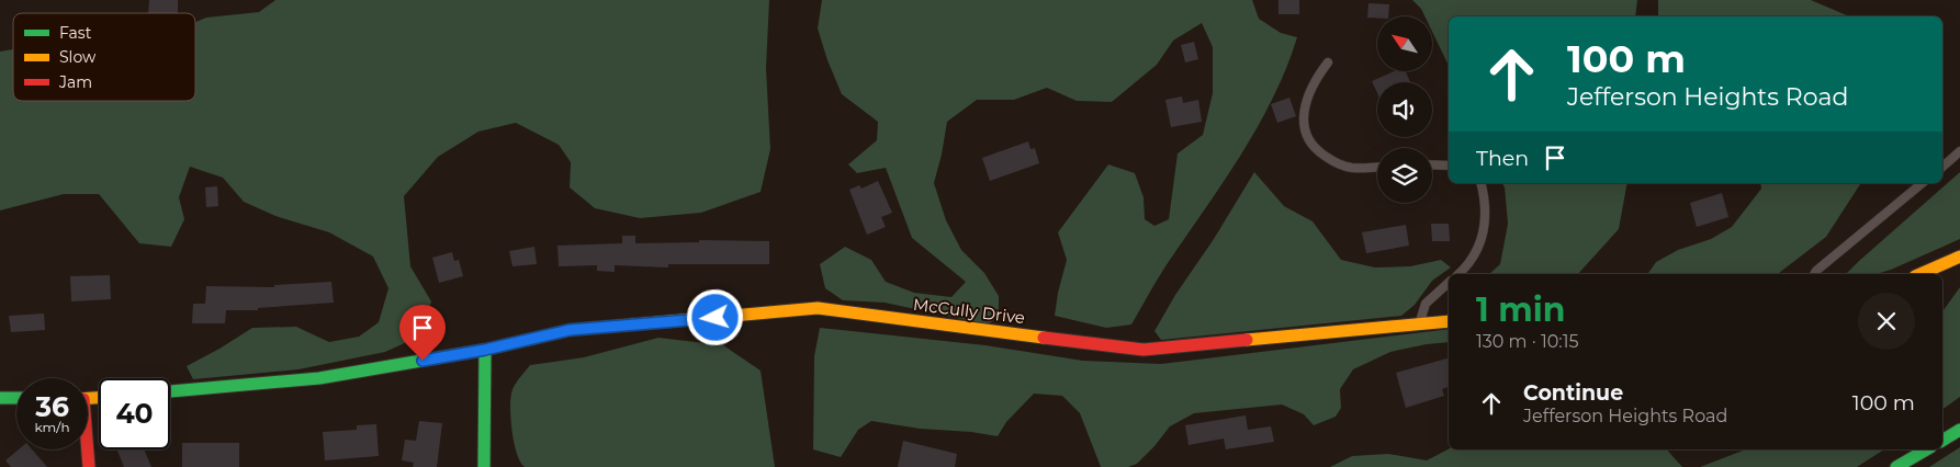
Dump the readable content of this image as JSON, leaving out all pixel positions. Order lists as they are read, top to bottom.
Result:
{
  "streets": {
    "street": ["McCully Drive"]
  },
  "legend": ["Fast", "Slow", "Jam"],
  "north": "top left",
  "page": {
    "turn": ["100 m", "Jefferson Heights Road"],
    "then": "Then",
    "heading": ["1 min", "130 m · 10:15"],
    "list": [
      {
        "name": "Continue",
        "note": "Jefferson Heights Road",
        "value": "100 m"
      }
    ],
    "speed": "36 km/h",
    "limit": "40"
  }
}
